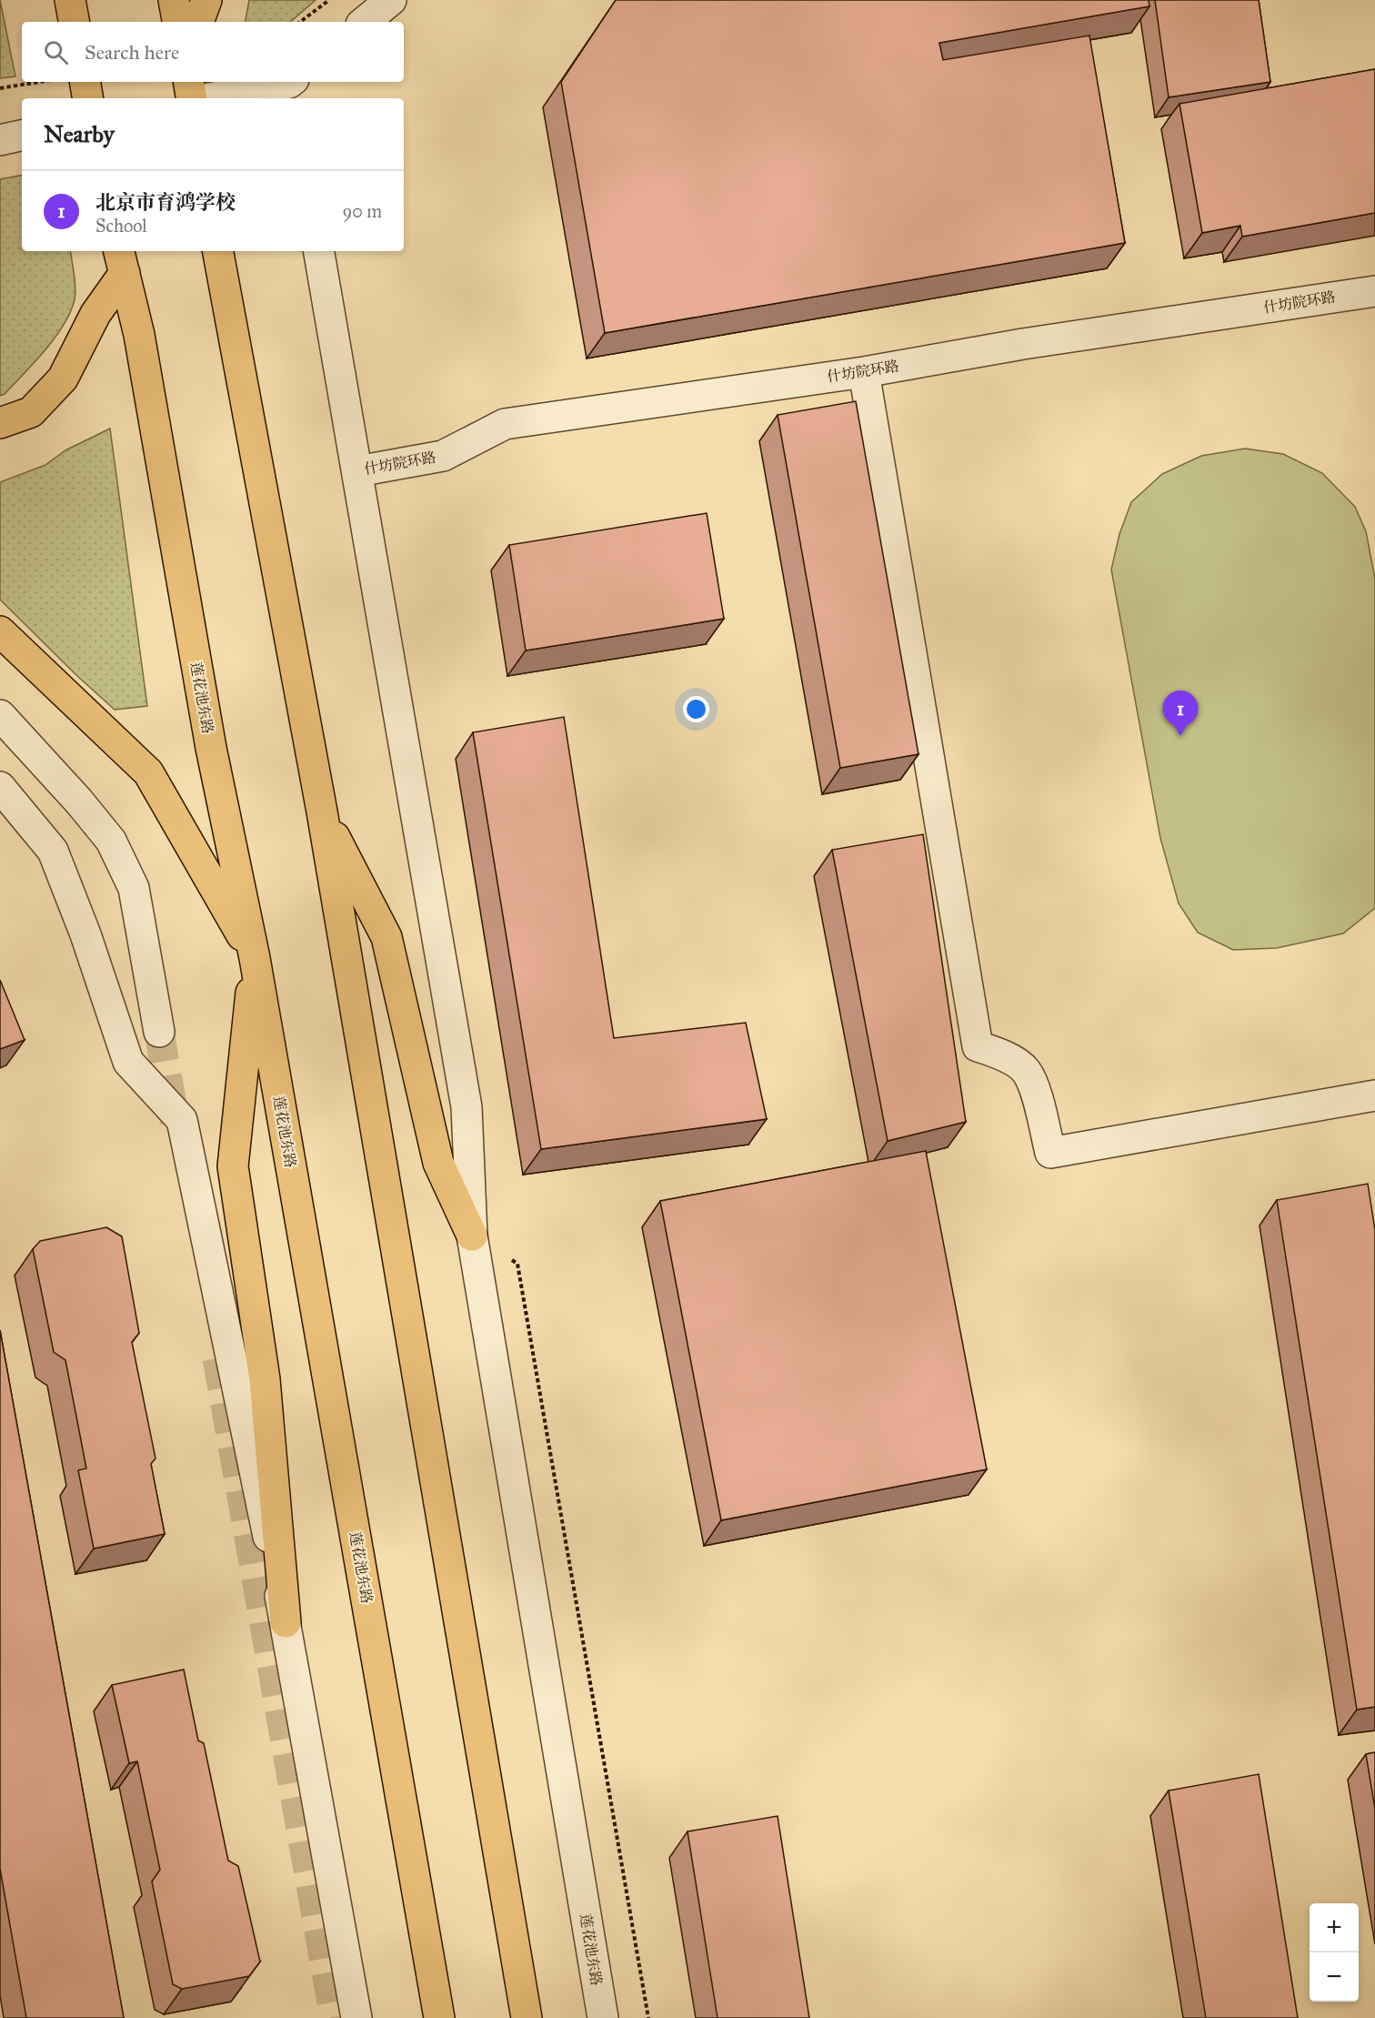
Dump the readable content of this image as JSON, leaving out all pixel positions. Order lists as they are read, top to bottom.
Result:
{
  "streets": {
    "highway": ["莲花池东路"],
    "street": ["什坊院环路"]
  },
  "crossings": [
    ["什坊院环路", "莲花池东路"]
  ],
  "page": {
    "search": "Search here",
    "heading": "Nearby",
    "list": [
      {
        "mark": "1",
        "name": "北京市育鸿学校",
        "note": "School",
        "value": "90 m"
      }
    ],
    "pins": "1",
    "map_buttons": ["+", "−"]
  }
}
